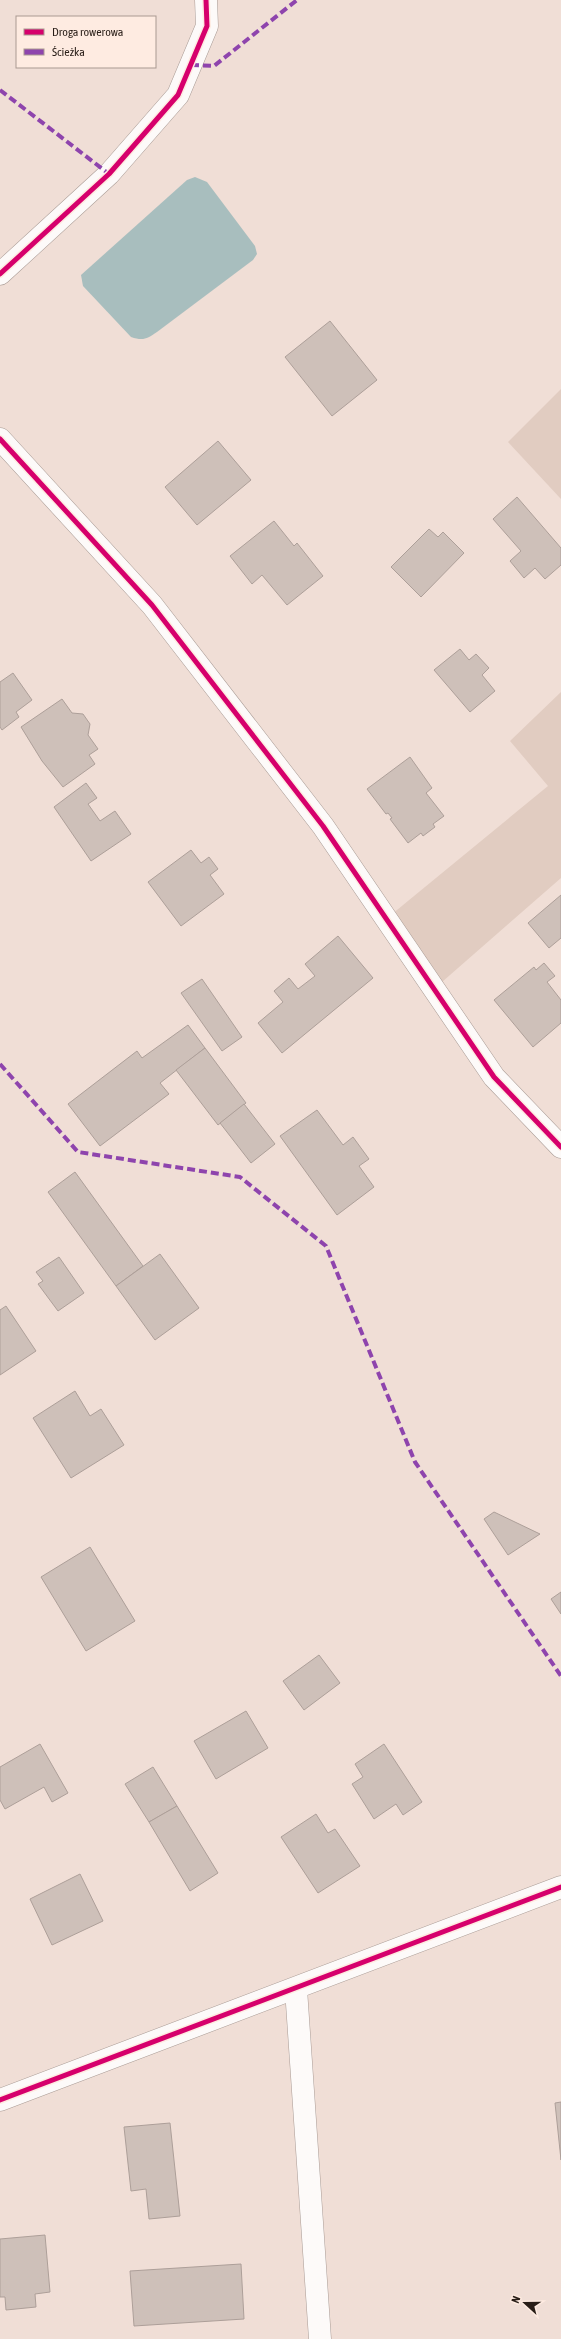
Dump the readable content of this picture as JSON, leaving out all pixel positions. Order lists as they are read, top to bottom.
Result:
{
  "legend": ["Droga rowerowa", "Ścieżka"],
  "north": "left"
}
